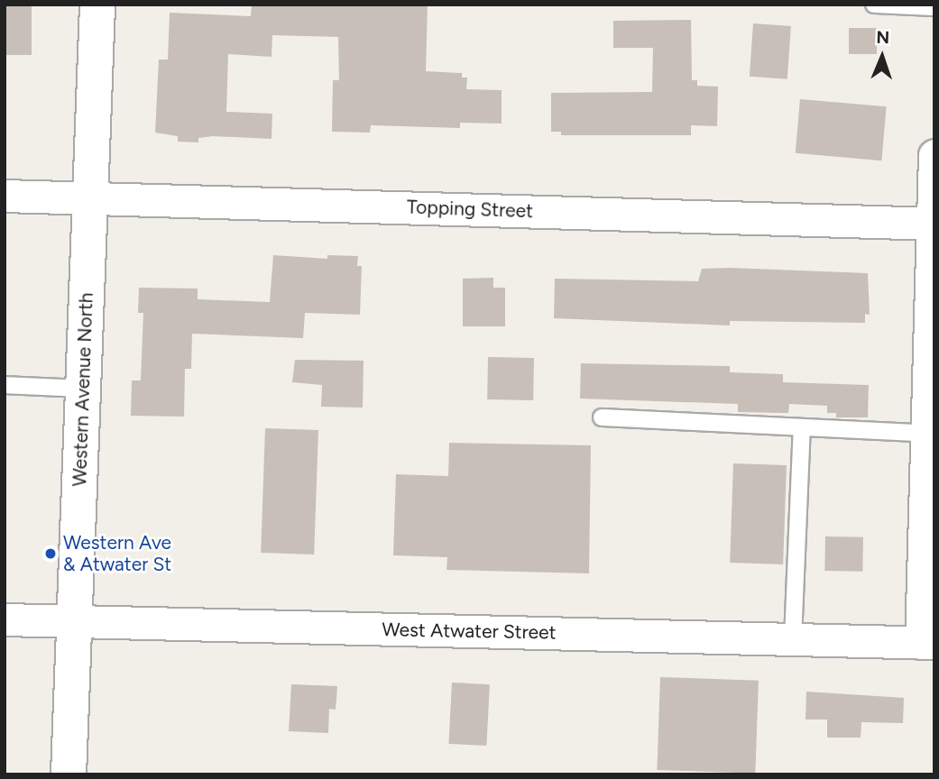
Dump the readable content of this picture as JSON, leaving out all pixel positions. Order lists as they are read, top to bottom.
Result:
{
  "streets": {
    "street": ["Topping Street", "Western Avenue North", "West Atwater Street"]
  },
  "crossings": [
    ["Topping Street", "Western Avenue North"],
    ["Western Avenue North", "West Atwater Street"]
  ],
  "places": ["Western Ave & Atwater St"],
  "north": "top"
}
